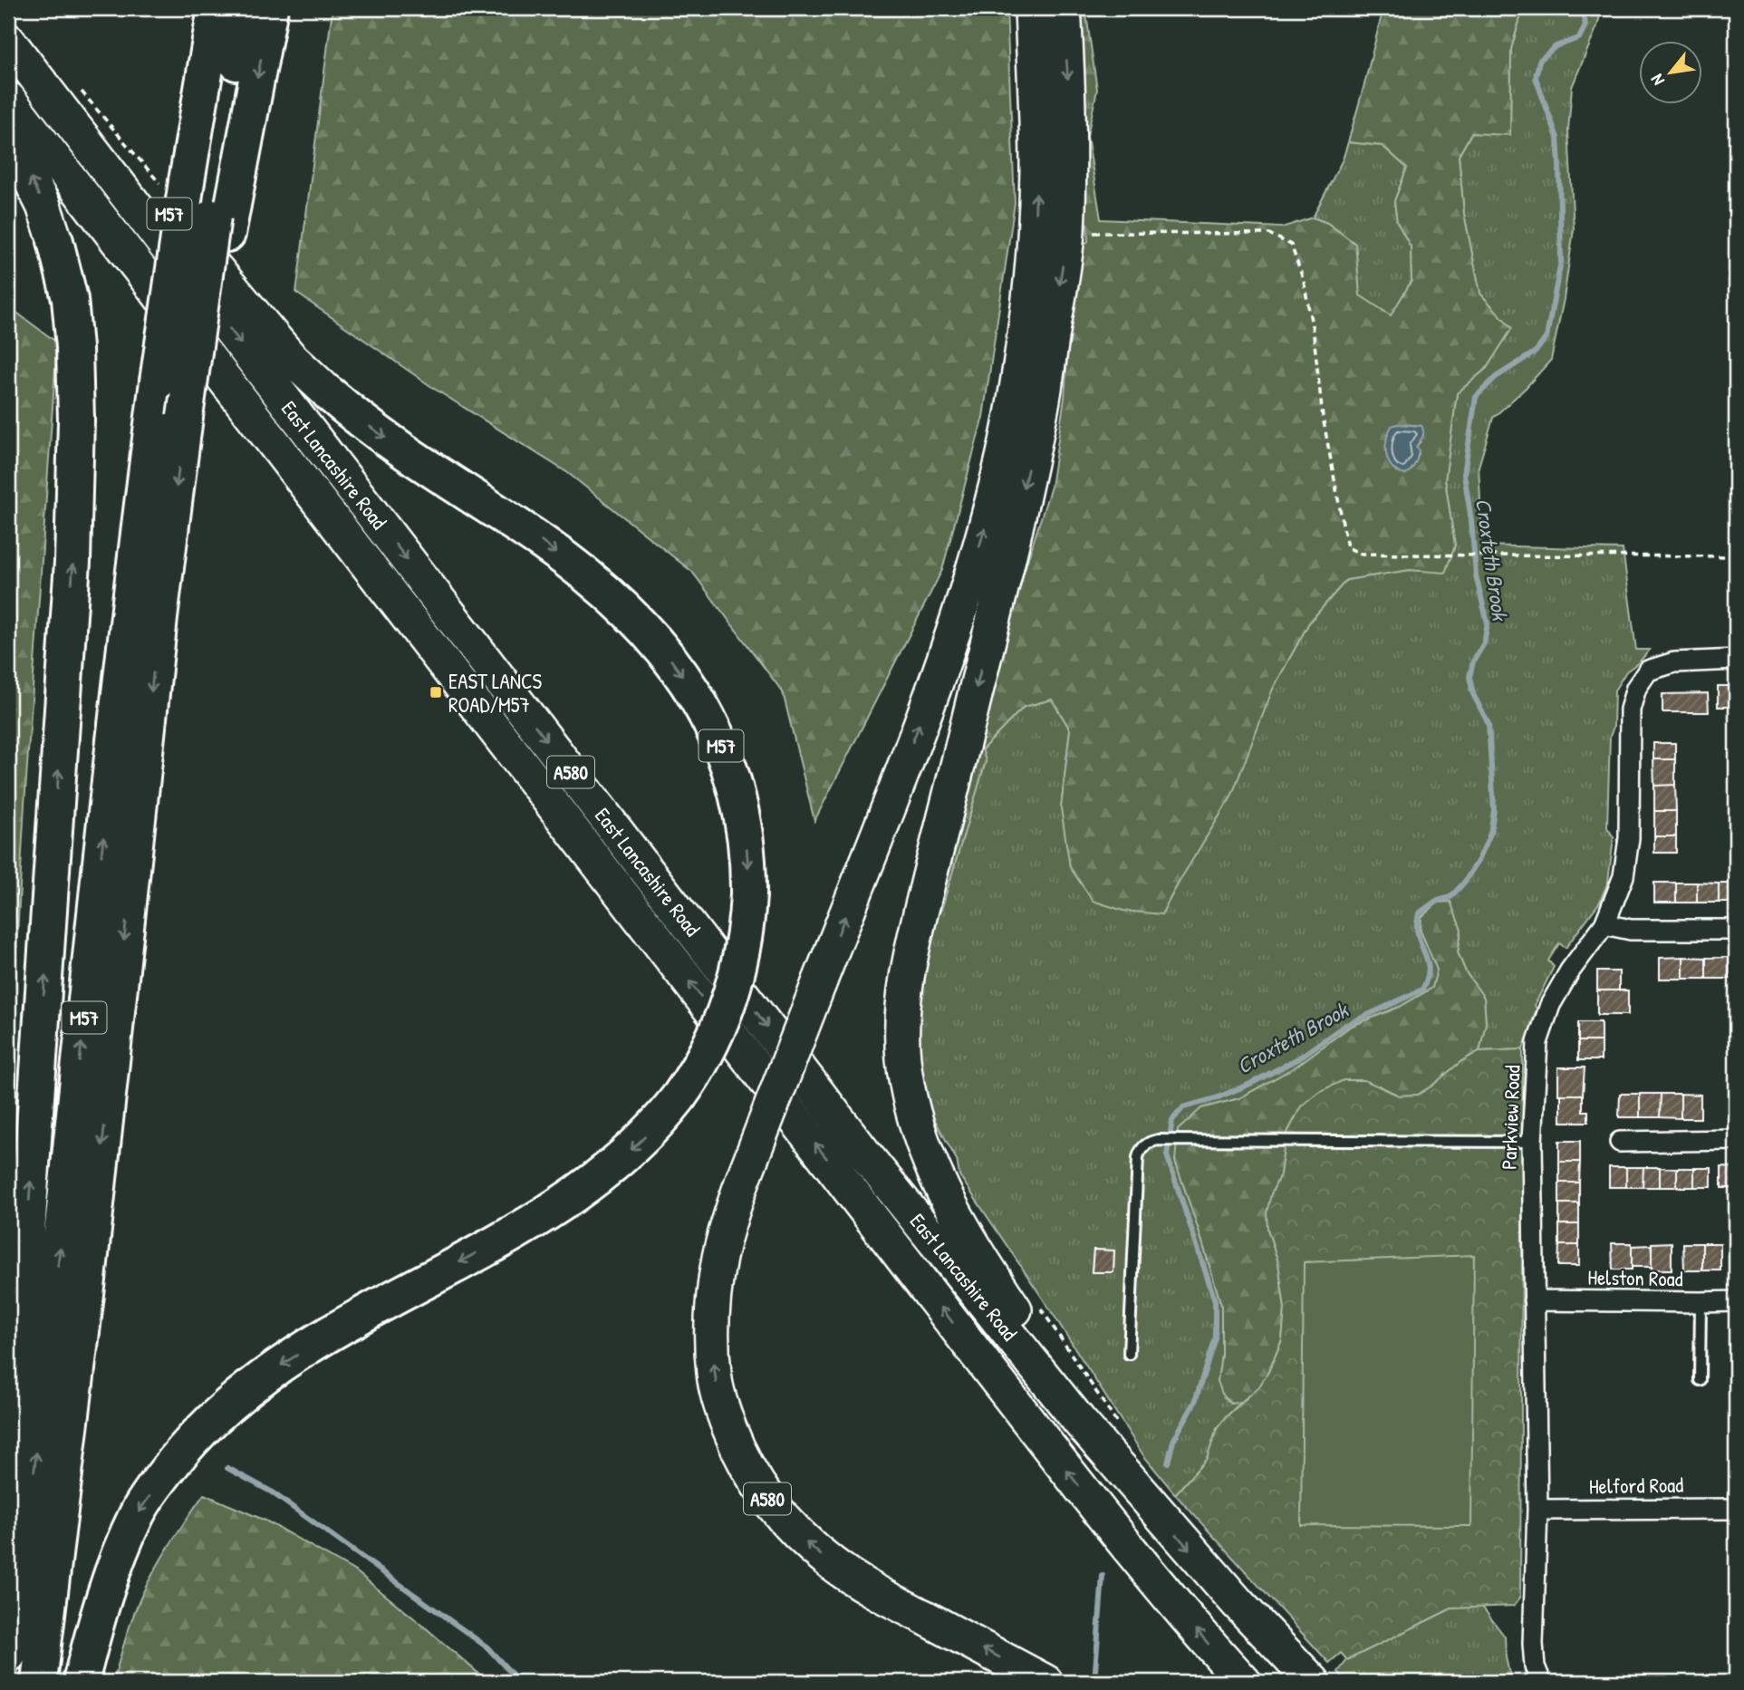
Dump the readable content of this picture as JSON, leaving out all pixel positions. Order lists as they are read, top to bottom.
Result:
{
  "streets": {
    "highway": ["M57", "East Lancashire Road", "A580"],
    "street": ["Parkview Road", "Helston Road", "Helford Road"]
  },
  "crossings": [
    ["East Lancashire Road", "A580"],
    ["Parkview Road", "Helston Road"],
    ["Parkview Road", "Helford Road"]
  ],
  "water": ["Croxteth Brook"],
  "places": {
    "transit": ["EAST LANCS ROAD/M57"]
  },
  "north": "bottom left"
}
